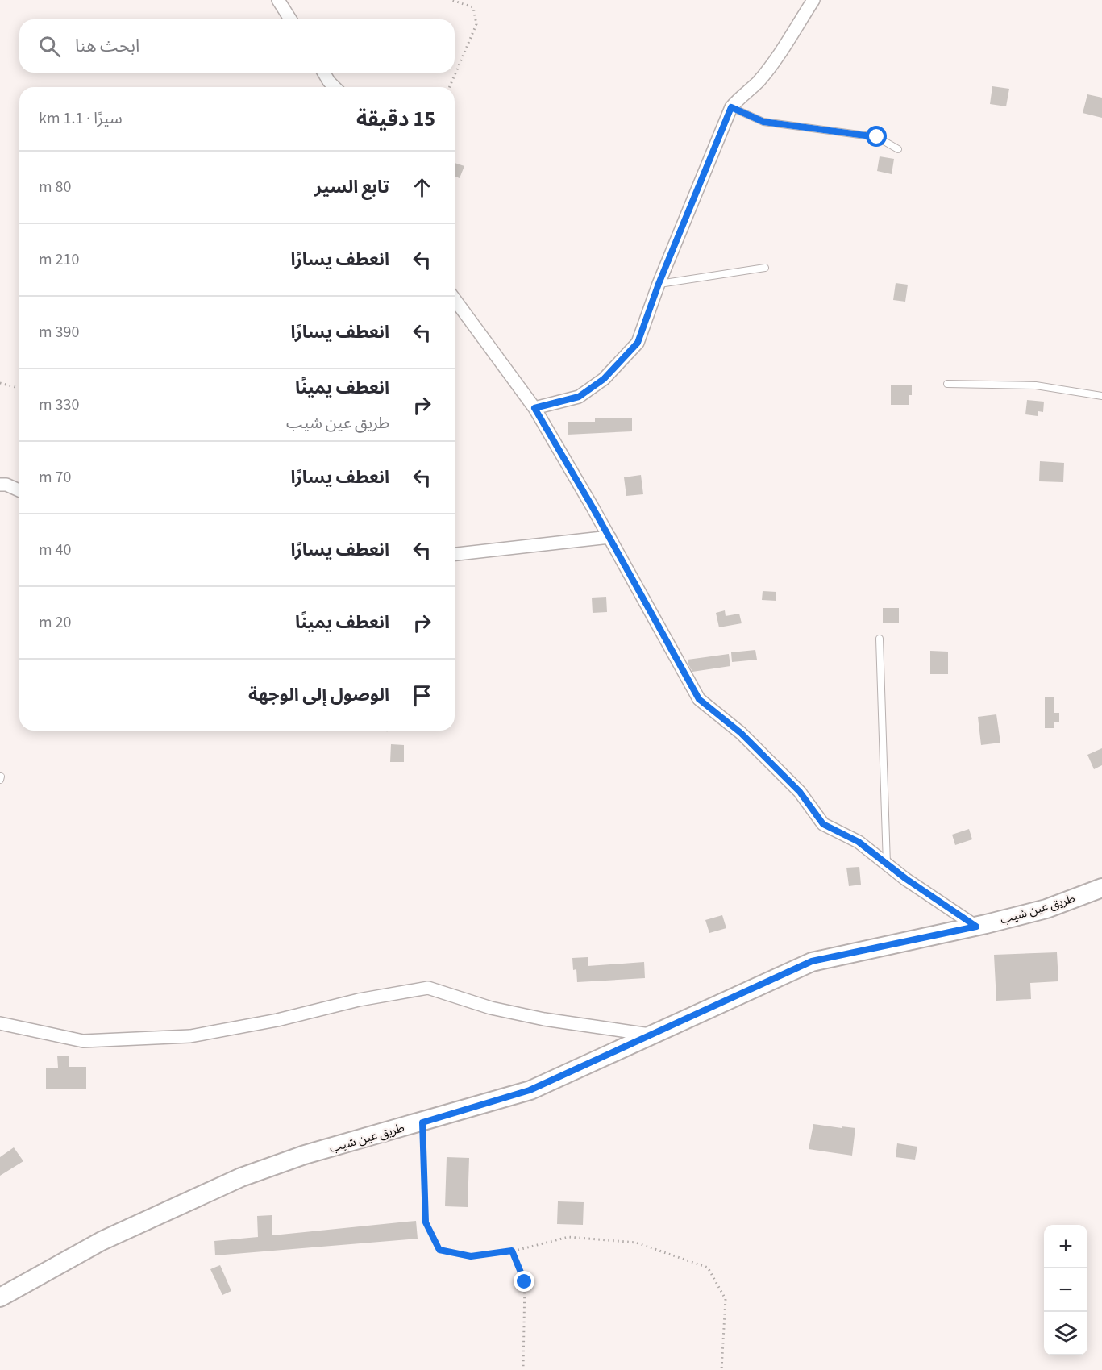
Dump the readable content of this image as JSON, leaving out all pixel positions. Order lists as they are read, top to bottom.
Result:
{
  "streets": {
    "main road": ["طريق عين شيب"]
  },
  "page": {
    "search": "ابحث هنا",
    "heading": ["15 دقيقة", "سيرًا · 1.1 km"],
    "list": [
      ["تابع السير", "80 m"],
      ["انعطف يسارًا", "210 m"],
      ["انعطف يسارًا", "390 m"],
      ["انعطف يمينًا", "طريق عين شيب", "330 m"],
      ["انعطف يسارًا", "70 m"],
      ["انعطف يسارًا", "40 m"],
      ["انعطف يمينًا", "20 m"],
      "الوصول إلى الوجهة"
    ],
    "map_buttons": ["+", "−"]
  }
}
